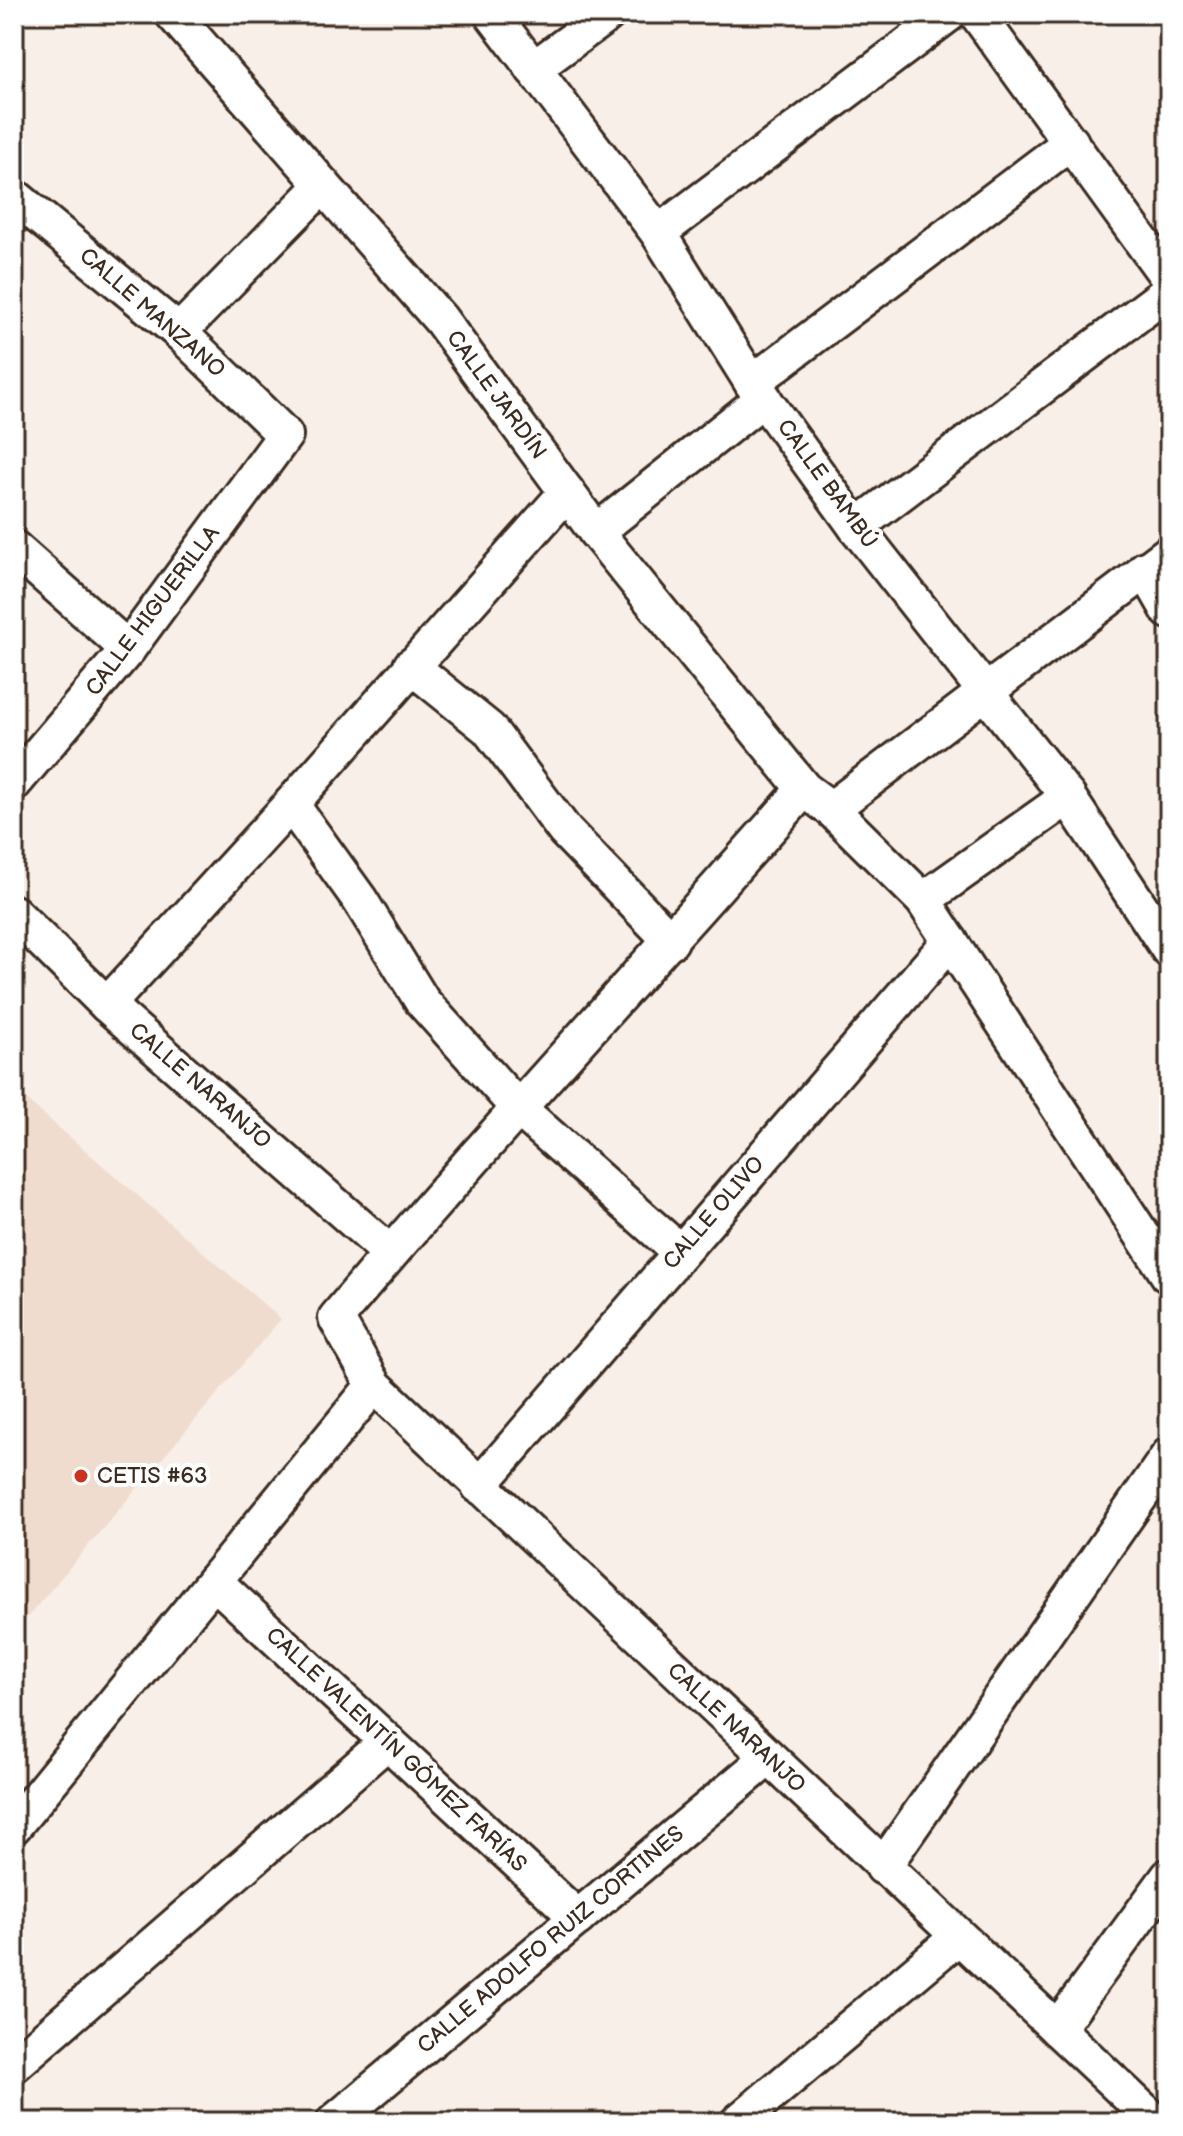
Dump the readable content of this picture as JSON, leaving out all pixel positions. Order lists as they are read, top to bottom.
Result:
{
  "streets": {
    "street": [
      "CALLE MANZANO",
      "CALLE JARDÍN",
      "CALLE BAMBÚ",
      "CALLE HIGUERILLA",
      "CALLE NARANJO",
      "CALLE OLIVO",
      "CALLE VALENTÍN GÓMEZ FARÍAS",
      "CALLE ADOLFO RUIZ CORTINES"
    ]
  },
  "crossings": [
    ["CALLE MANZANO", "CALLE HIGUERILLA"],
    ["CALLE JARDÍN", "CALLE OLIVO"],
    ["CALLE NARANJO", "CALLE OLIVO"],
    ["CALLE NARANJO", "CALLE ADOLFO RUIZ CORTINES"],
    ["CALLE VALENTÍN GÓMEZ FARÍAS", "CALLE ADOLFO RUIZ CORTINES"]
  ],
  "places": ["CETIS #63"]
}
